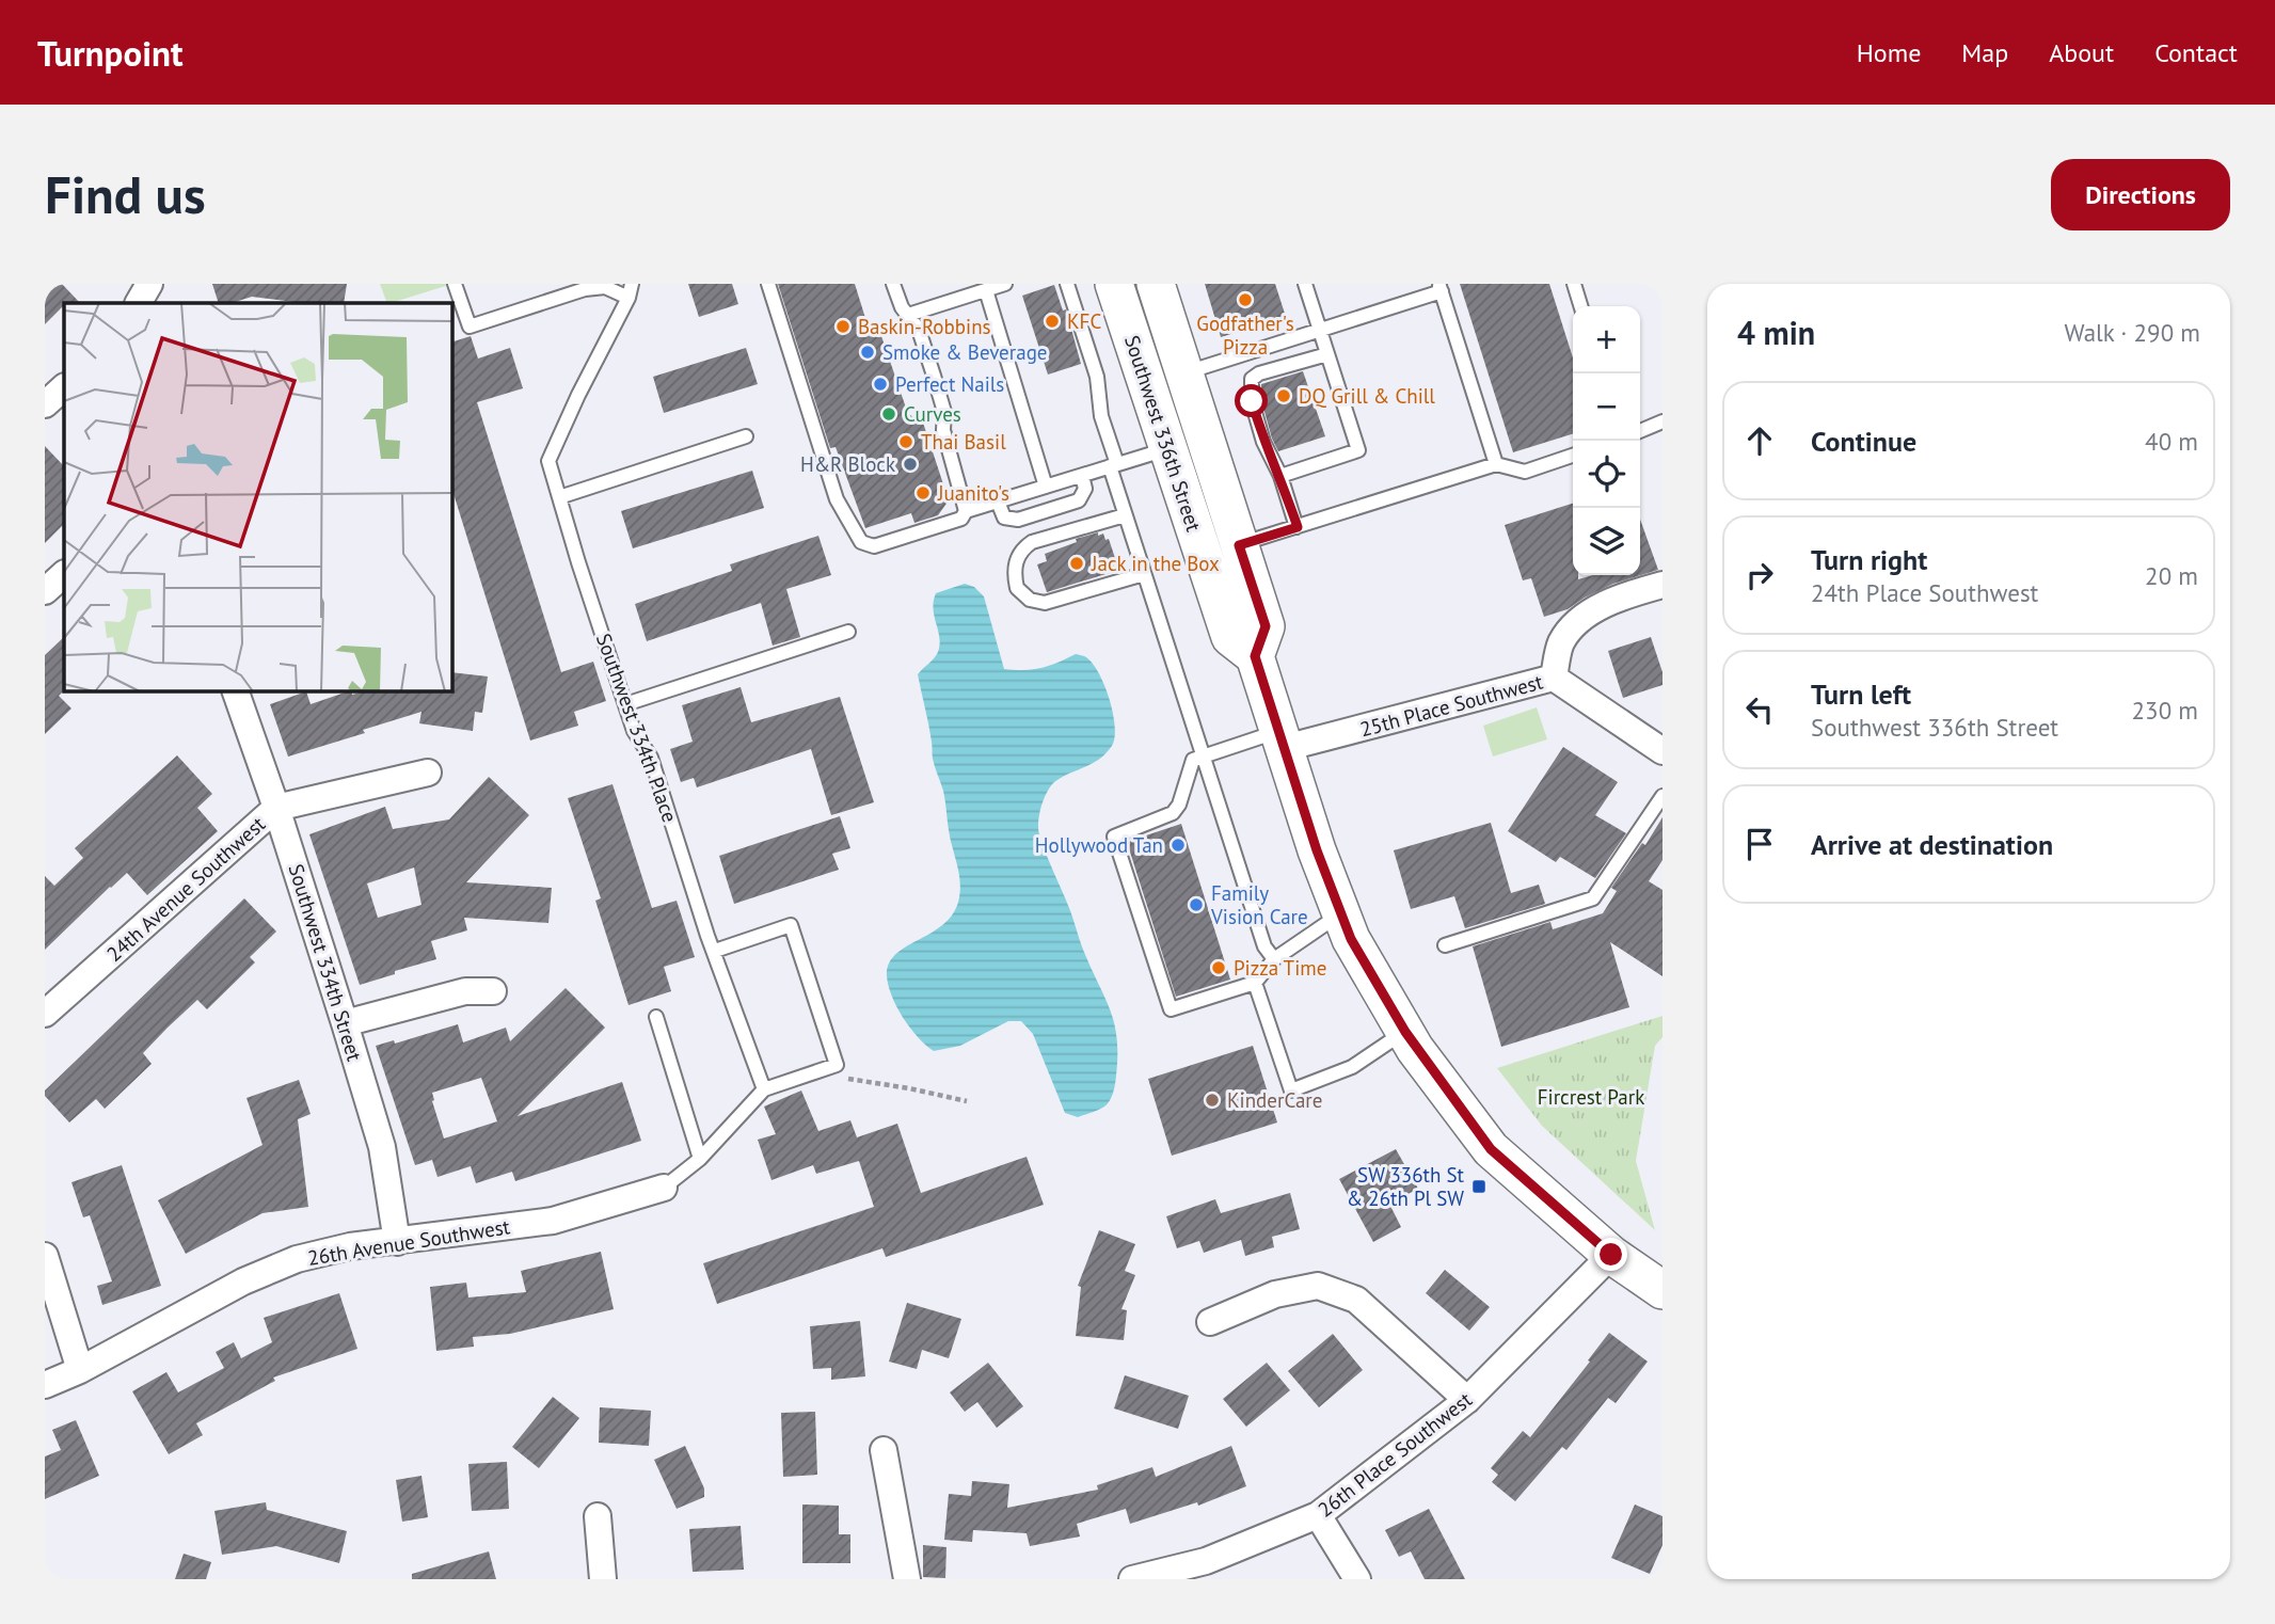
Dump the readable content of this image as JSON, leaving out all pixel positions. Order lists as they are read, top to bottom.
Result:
{
  "streets": {
    "main road": ["Southwest 336th Street"],
    "street": [
      "25th Place Southwest",
      "24th Avenue Southwest",
      "Southwest 334th Street",
      "26th Avenue Southwest",
      "26th Place Southwest"
    ],
    "lane": ["Southwest 334th Place"]
  },
  "crossings": [
    ["Southwest 336th Street", "25th Place Southwest"],
    ["Southwest 336th Street", "26th Place Southwest"],
    ["24th Avenue Southwest", "Southwest 334th Street"],
    ["Southwest 334th Street", "26th Avenue Southwest"]
  ],
  "parks": ["Fircrest Park"],
  "places": {
    "other": [
      "Godfather's Pizza",
      "KFC",
      "Baskin-Robbins",
      "Smoke & Beverage",
      "Perfect Nails",
      "DQ Grill & Chill",
      "Curves",
      "Thai Basil",
      "H&R Block",
      "Juanito's",
      "Jack in the Box",
      "Hollywood Tan",
      "Family Vision Care",
      "Pizza Time",
      "KinderCare"
    ],
    "transit": ["SW 336th St & 26th Pl SW"]
  },
  "page": {
    "header": "Turnpoint",
    "nav": [
      "Home",
      "Map",
      "About",
      "Contact"
    ],
    "buttons": "Directions",
    "title": "Find us",
    "heading": ["4 min", "Walk · 290 m"],
    "map_buttons": ["+", "−"],
    "list": [
      ["Continue", "40 m"],
      ["Turn right", "24th Place Southwest", "20 m"],
      ["Turn left", "Southwest 336th Street", "230 m"],
      "Arrive at destination"
    ]
  }
}
